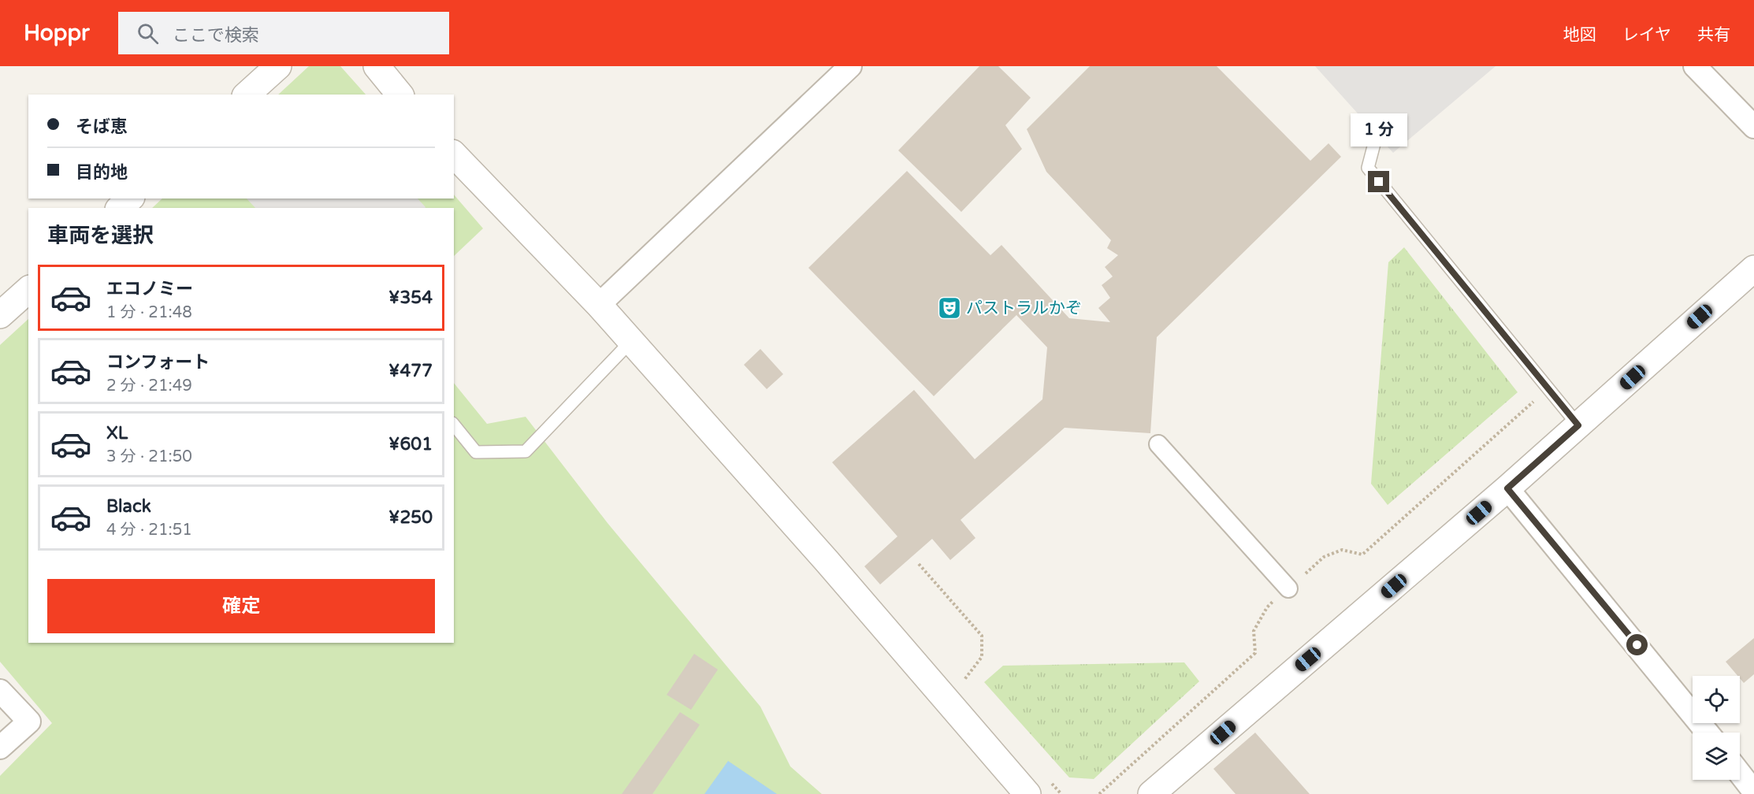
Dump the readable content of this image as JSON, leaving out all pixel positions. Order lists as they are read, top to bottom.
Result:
{
  "places": {
    "theatre": ["パストラルかぞ"]
  },
  "page": {
    "header": "Hoppr",
    "search": "ここで検索",
    "nav": ["地図", "レイヤ", "共有"],
    "banner": ["そば恵", "目的地"],
    "bubble": "1 分",
    "heading": "車両を選択",
    "list": [
      {
        "name": "エコノミー",
        "note": "1 分 · 21:48",
        "value": "¥354"
      },
      {
        "name": "コンフォート",
        "note": "2 分 · 21:49",
        "value": "¥477"
      },
      {
        "name": "XL",
        "note": "3 分 · 21:50",
        "value": "¥601"
      },
      {
        "name": "Black",
        "note": "4 分 · 21:51",
        "value": "¥250"
      }
    ],
    "buttons": "確定"
  }
}
